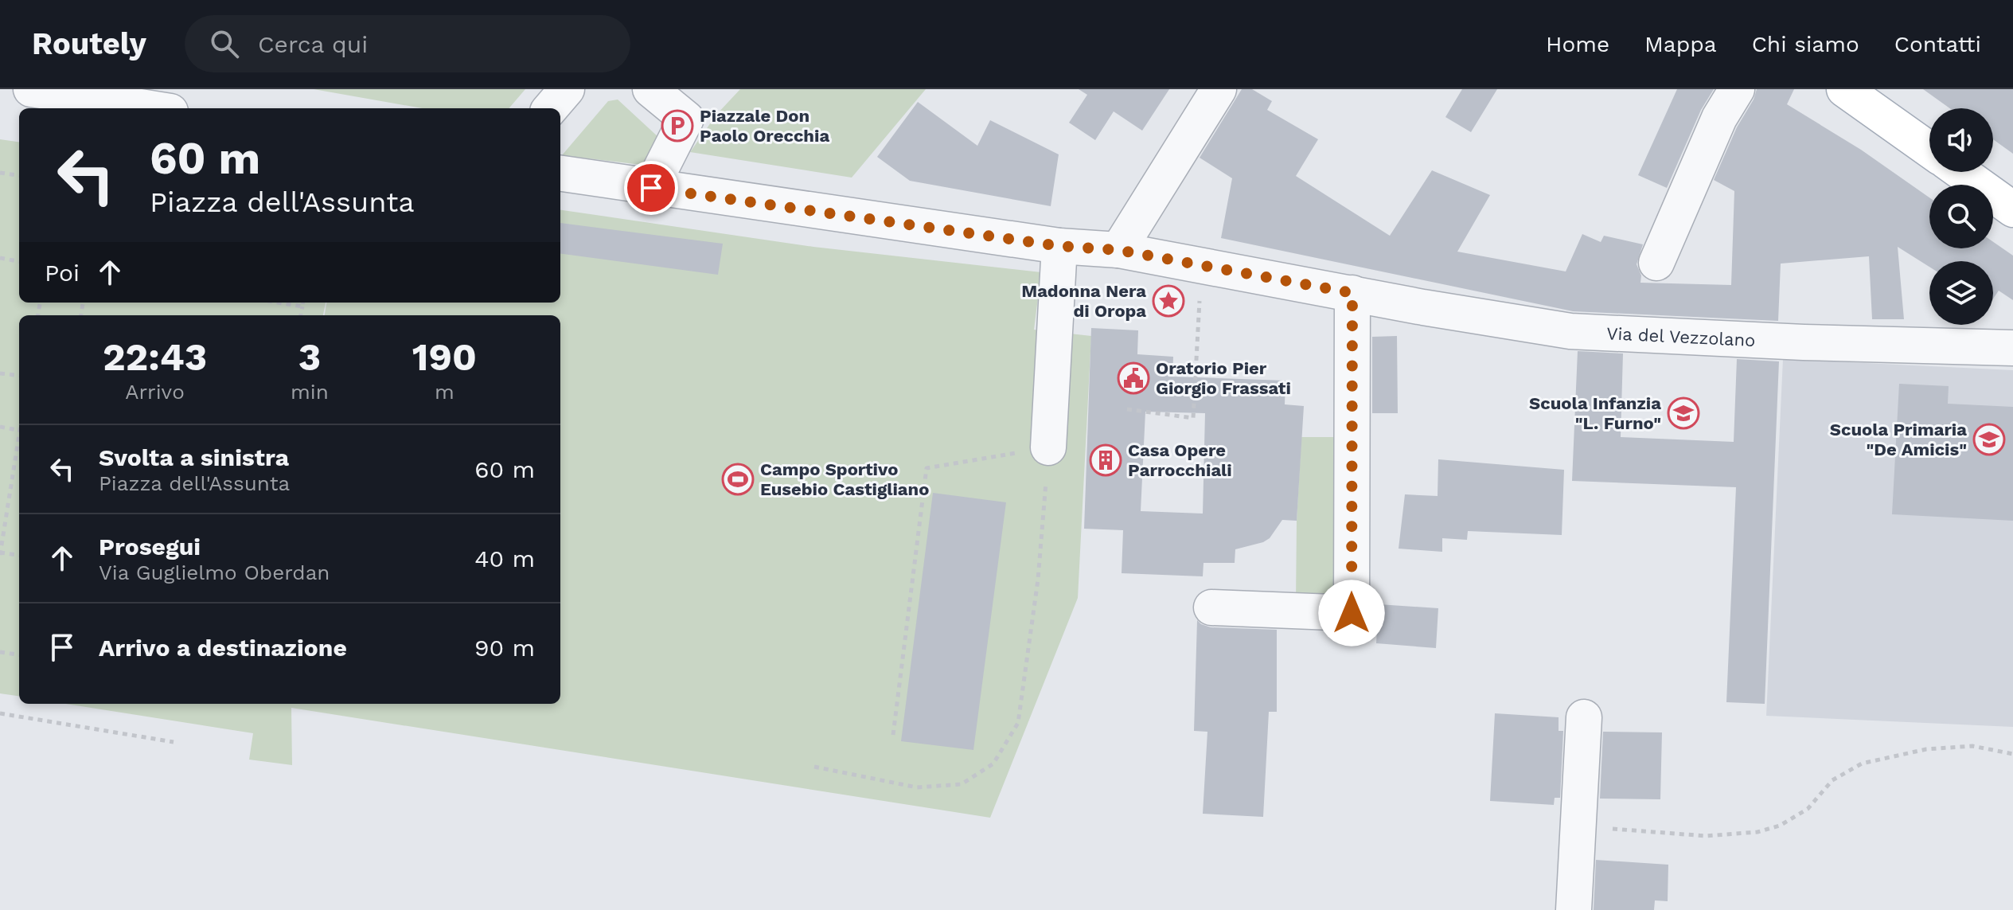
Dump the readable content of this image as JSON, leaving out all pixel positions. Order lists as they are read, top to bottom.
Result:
{
  "streets": {
    "street": ["Via del Vezzolano"]
  },
  "places": {
    "parking": ["Piazzale Don Paolo Orecchia"],
    "place": ["Madonna Nera di Oropa"],
    "public building": ["Oratorio Pier Giorgio Frassati"],
    "school or university": ["Scuola Infanzia \"L. Furno\"", "Scuola Primaria \"De Amicis\""],
    "building": ["Casa Opere Parrocchiali"],
    "sports": ["Campo Sportivo Eusebio Castigliano"]
  },
  "page": {
    "header": "Routely",
    "search": "Cerca qui",
    "nav": [
      "Home",
      "Mappa",
      "Chi siamo",
      "Contatti"
    ],
    "turn": ["60 m", "Piazza dell'Assunta"],
    "then": "Poi",
    "eta": [
      "22:43",
      "Arrivo",
      "3",
      "min",
      "190",
      "m"
    ],
    "list": [
      {
        "name": "Svolta a sinistra",
        "note": "Piazza dell'Assunta",
        "value": "60 m"
      },
      {
        "name": "Prosegui",
        "note": "Via Guglielmo Oberdan",
        "value": "40 m"
      },
      {
        "name": "Arrivo a destinazione",
        "value": "90 m"
      }
    ]
  }
}
